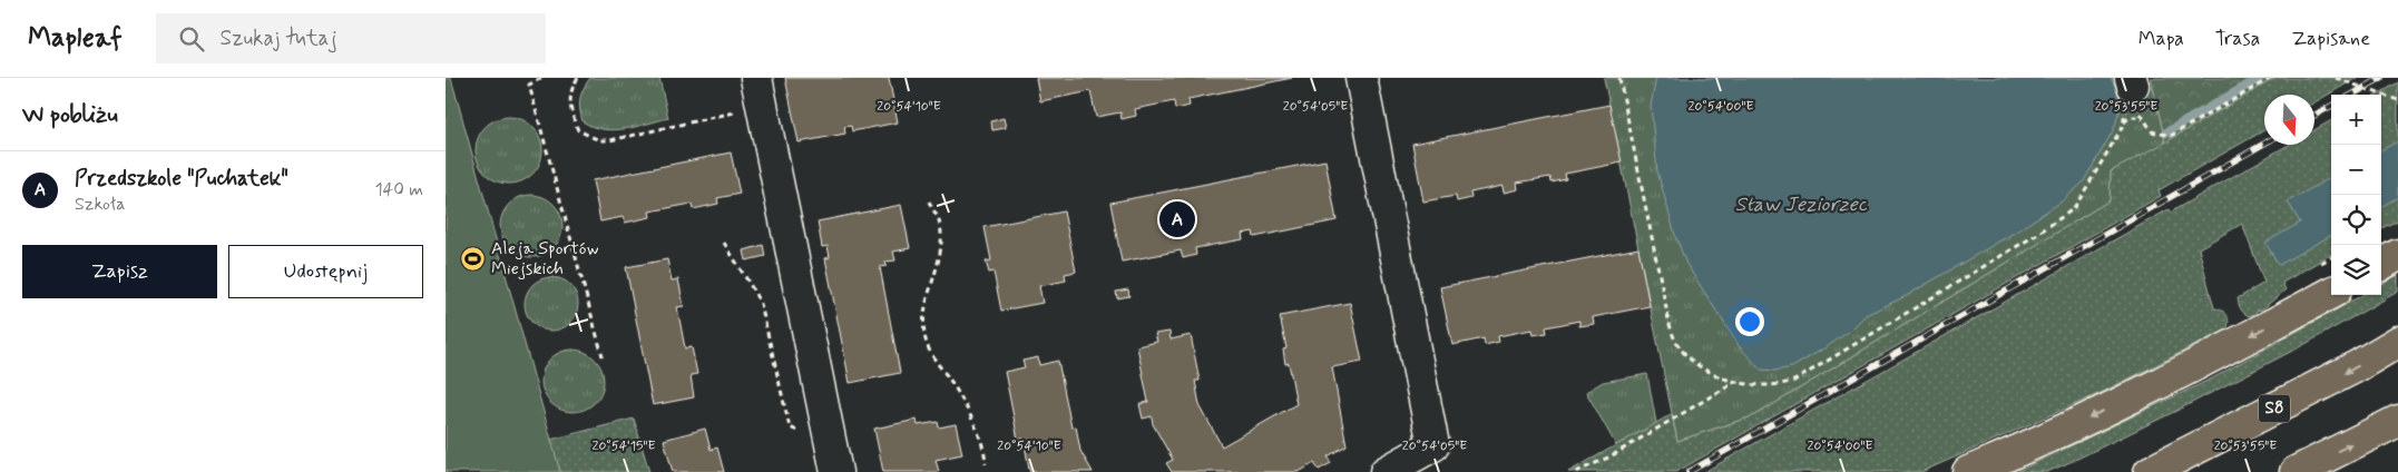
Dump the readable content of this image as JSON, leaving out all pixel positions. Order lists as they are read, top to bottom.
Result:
{
  "streets": {
    "highway": ["S8"]
  },
  "water": ["Staw Jeziorzec"],
  "places": {
    "sports": ["Aleja Sportów Miejskich"]
  },
  "north": "bottom",
  "page": {
    "header": "Mapleaf",
    "search": "Szukaj tutaj",
    "nav": ["Mapa", "Trasa", "Zapisane"],
    "heading": "W pobliżu",
    "map_buttons": ["+", "−"],
    "list": [
      {
        "mark": "A",
        "name": "Przedszkole \"Puchatek\"",
        "note": "Szkoła",
        "value": "140 m"
      }
    ],
    "pins": "A",
    "buttons": ["Zapisz", "Udostępnij"]
  },
  "coordinates": [
    "20°54'10\"E",
    "20°54'05\"E",
    "20°54'00\"E",
    "20°53'55\"E",
    "20°54'15\"E"
  ]
}
